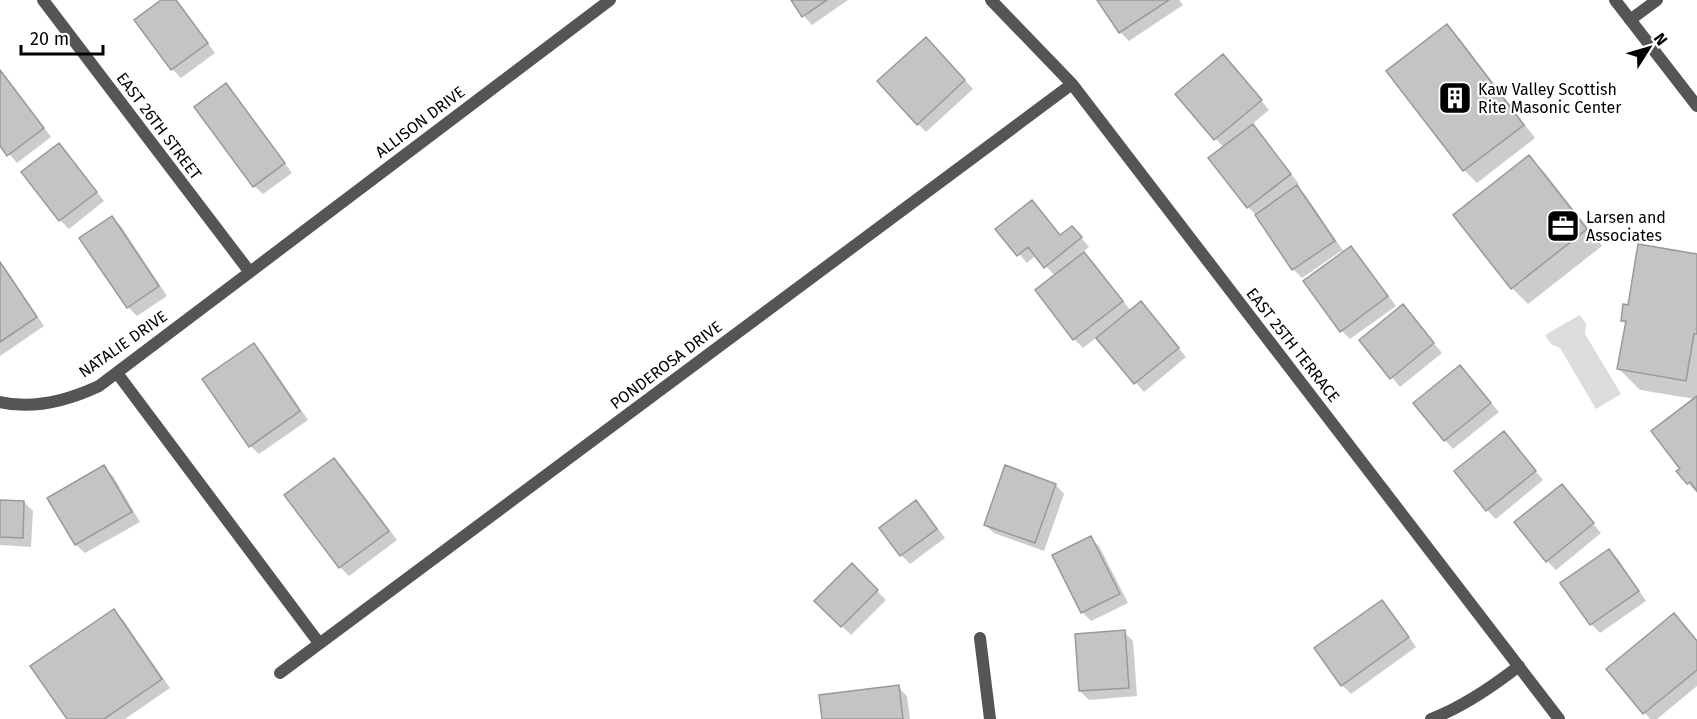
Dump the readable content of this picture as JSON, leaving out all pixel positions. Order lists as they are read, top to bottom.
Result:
{
  "streets": {
    "street": [
      "ALLISON DRIVE",
      "EAST 26TH STREET",
      "NATALIE DRIVE",
      "EAST 25TH TERRACE",
      "PONDEROSA DRIVE"
    ]
  },
  "crossings": [
    ["ALLISON DRIVE", "EAST 26TH STREET"],
    ["ALLISON DRIVE", "NATALIE DRIVE"],
    ["EAST 26TH STREET", "NATALIE DRIVE"],
    ["EAST 25TH TERRACE", "PONDEROSA DRIVE"]
  ],
  "places": {
    "building": ["Kaw Valley Scottish Rite Masonic Center"],
    "office": ["Larsen and Associates"]
  },
  "scale_bar": "20 m",
  "north": "top right"
}
